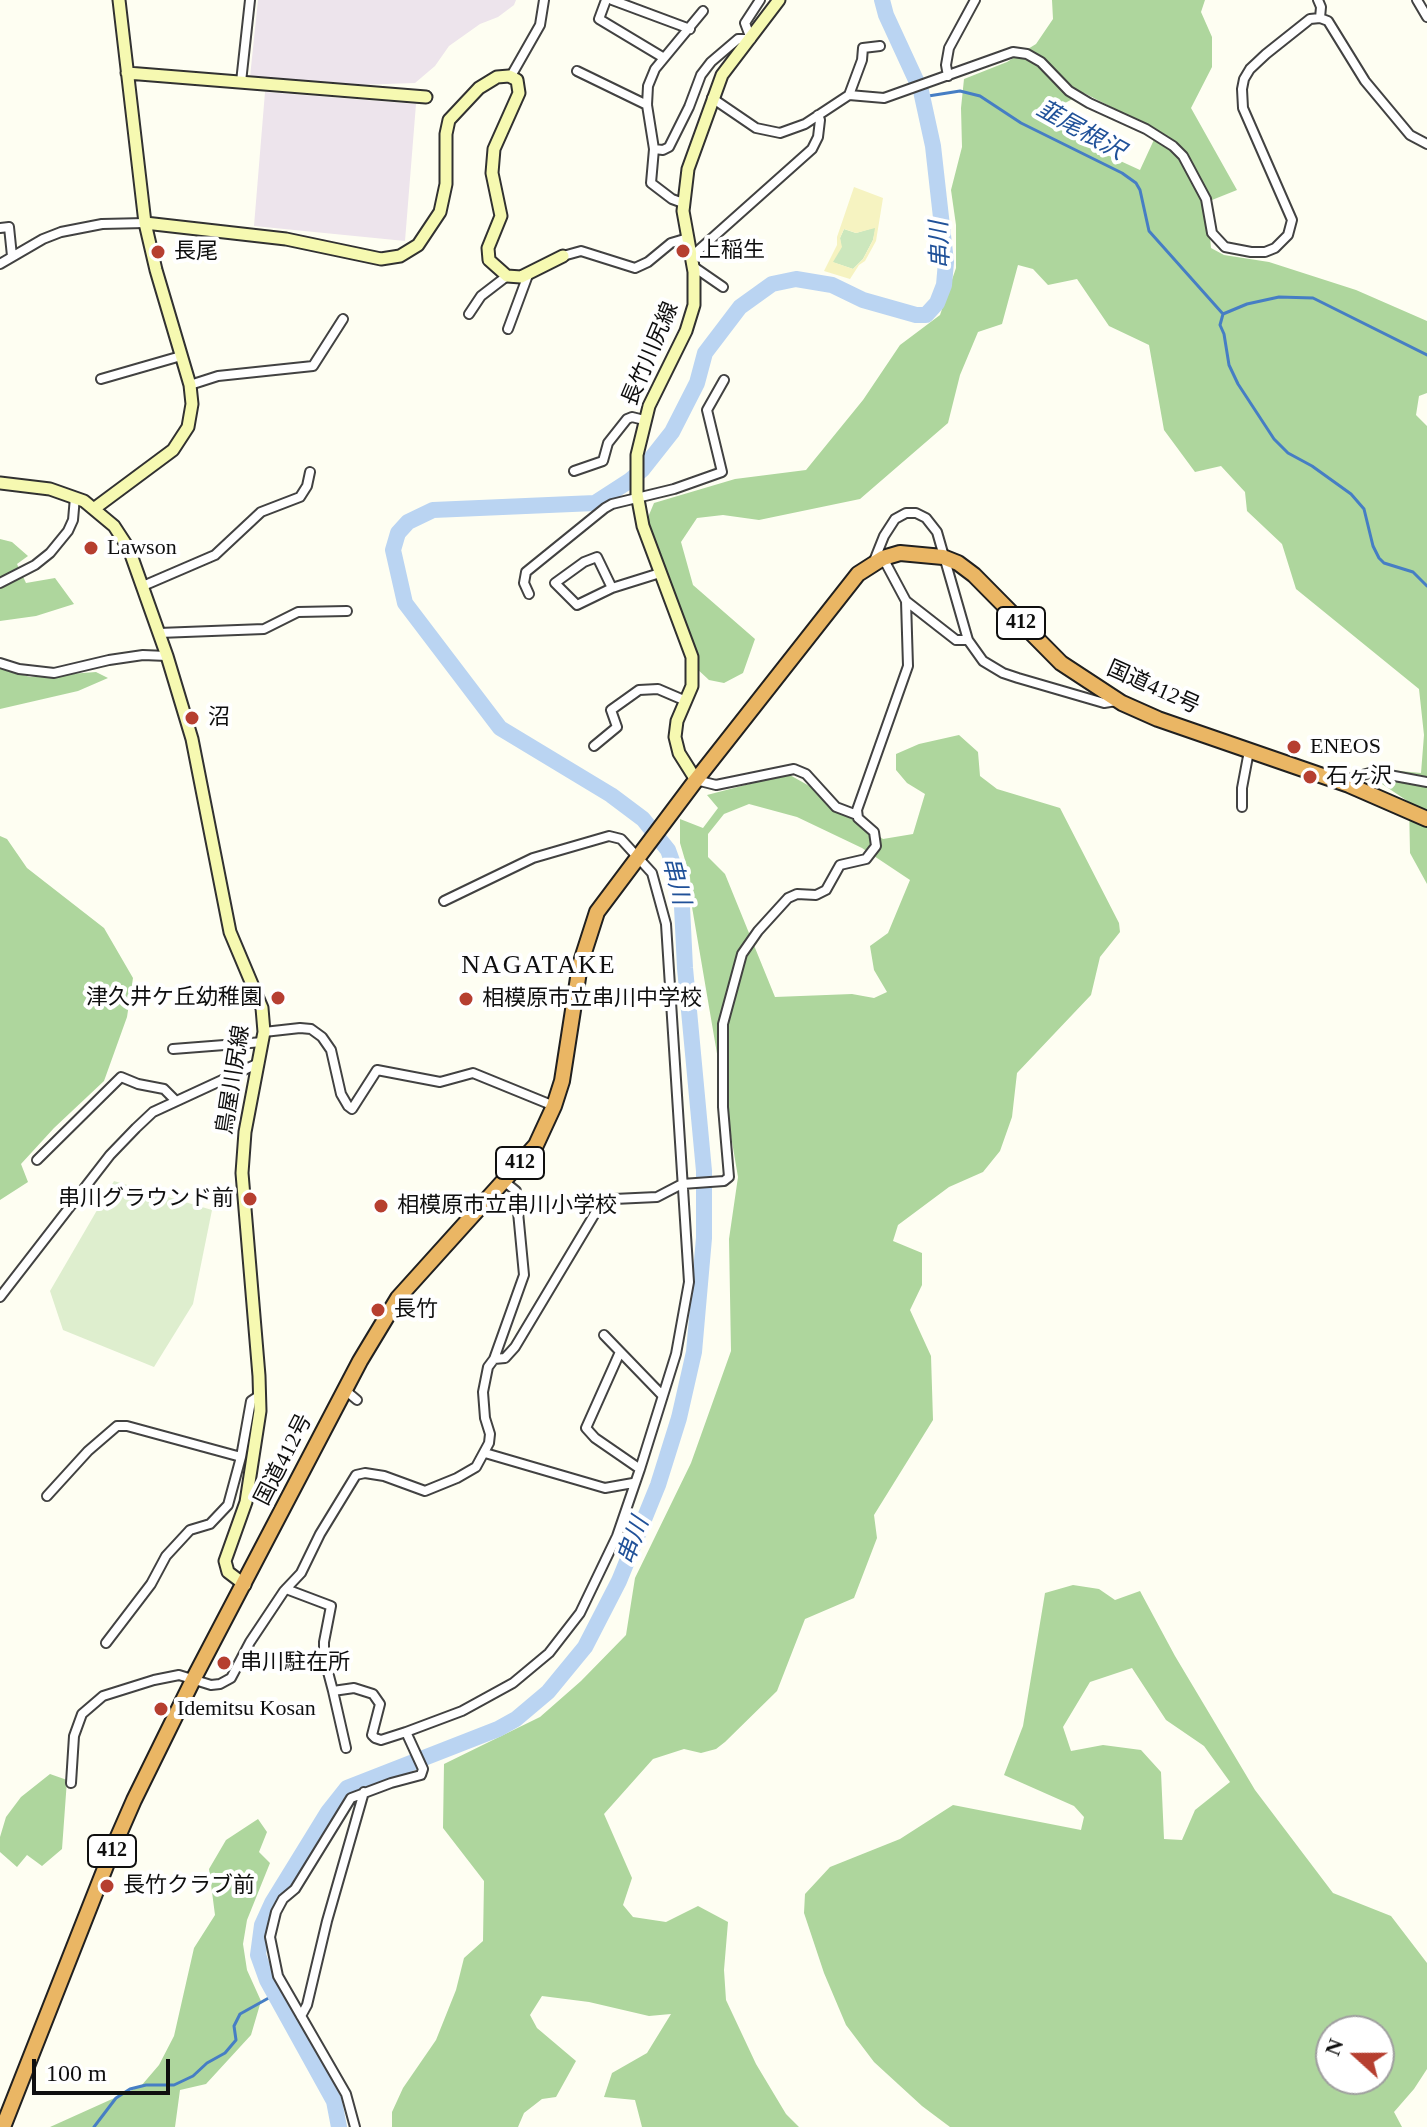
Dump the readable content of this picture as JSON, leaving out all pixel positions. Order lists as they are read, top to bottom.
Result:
{
  "streets": {
    "highway": ["412", "国道412号"],
    "main road": ["長竹川尻線", "鳥屋川尻線"]
  },
  "crossings": [
    ["長竹川尻線", "412"],
    ["412", "国道412号"],
    ["国道412号", "鳥屋川尻線"]
  ],
  "districts": ["NAGATAKE"],
  "water": ["韮尾根沢", "串川"],
  "places": [
    "上稲生",
    "長尾",
    "Lawson",
    "沼",
    "ENEOS",
    "石ヶ沢",
    "津久井ケ丘幼稚園",
    "相模原市立串川中学校",
    "串川グラウンド前",
    "相模原市立串川小学校",
    "長竹",
    "串川駐在所",
    "Idemitsu Kosan",
    "長竹クラブ前"
  ],
  "scale_bar": "100 m",
  "north": "left"
}
